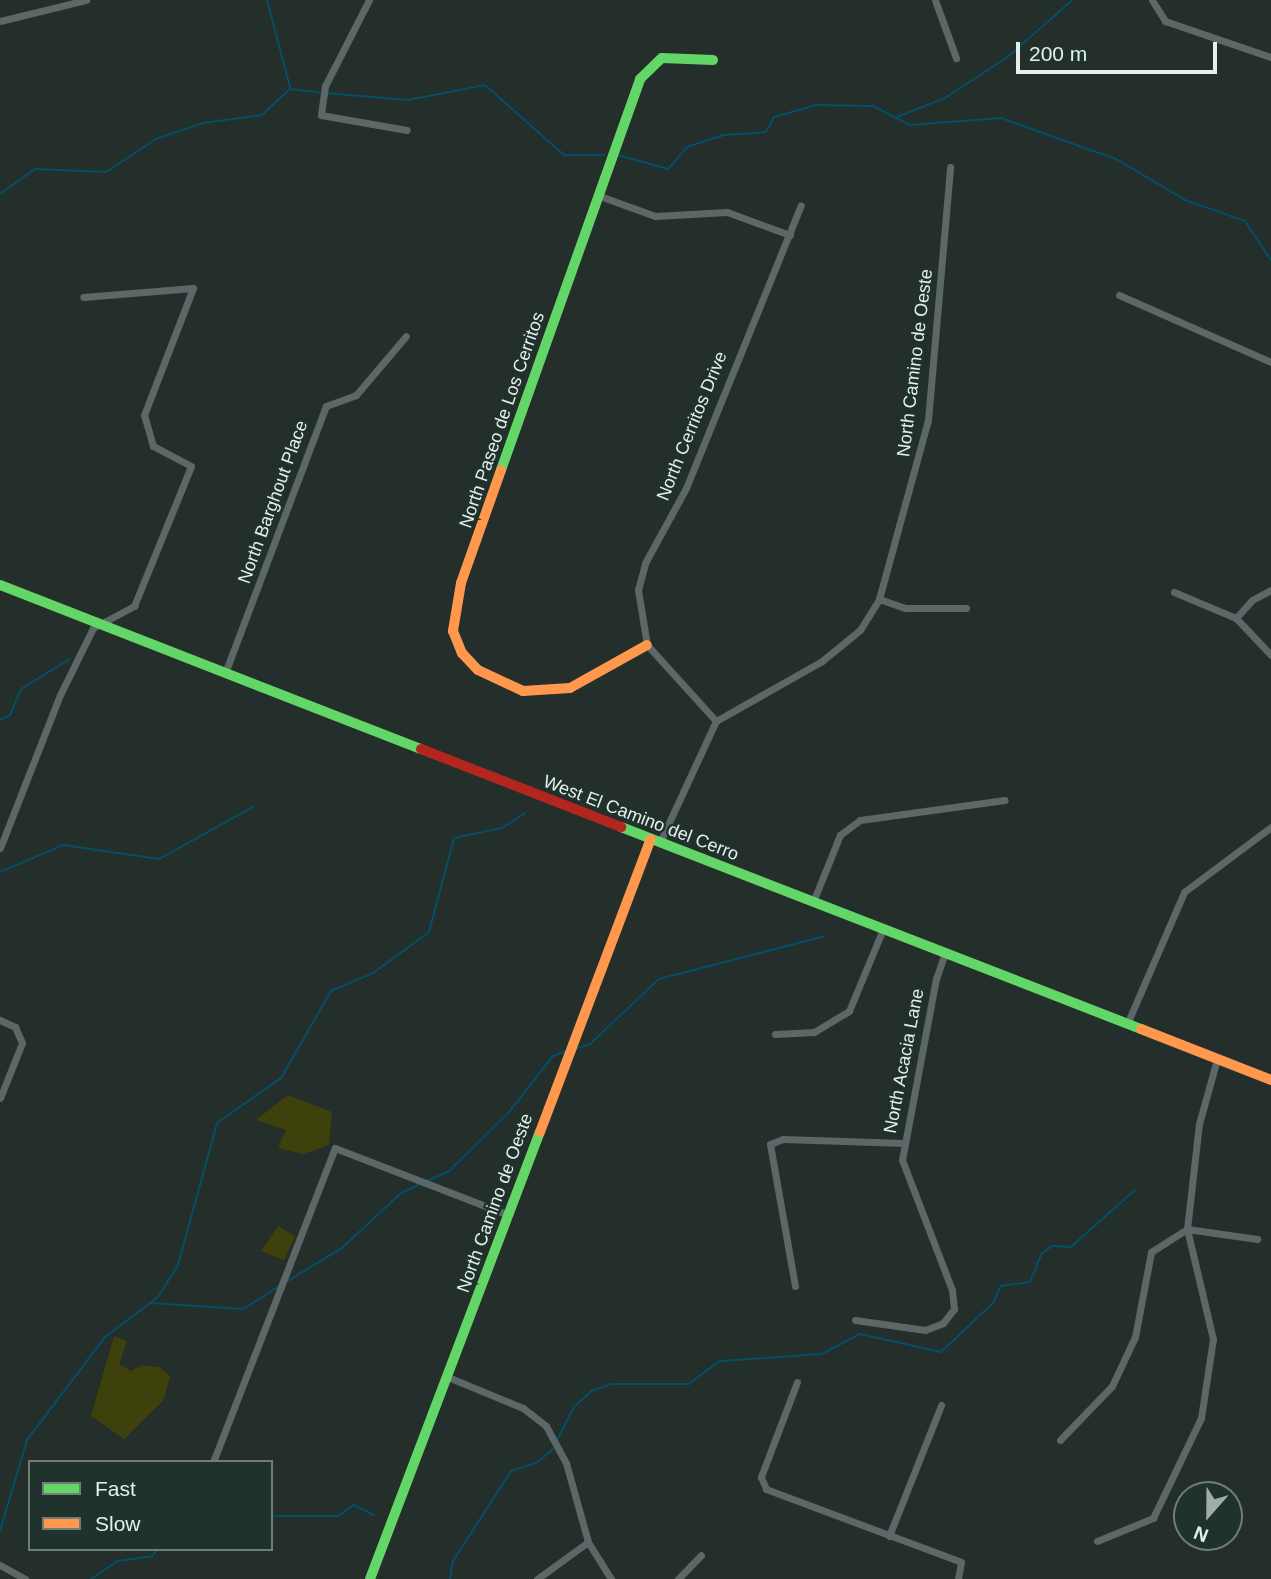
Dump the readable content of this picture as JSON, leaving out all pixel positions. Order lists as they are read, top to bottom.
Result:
{
  "streets": {
    "street": [
      "North Camino de Oeste",
      "North Paseo de Los Cerritos",
      "North Cerritos Drive",
      "North Barghout Place",
      "West El Camino del Cerro",
      "North Acacia Lane"
    ]
  },
  "crossings": [
    ["North Camino de Oeste", "North Cerritos Drive"],
    ["North Camino de Oeste", "West El Camino del Cerro"],
    ["North Paseo de Los Cerritos", "North Cerritos Drive"],
    ["North Barghout Place", "West El Camino del Cerro"],
    ["West El Camino del Cerro", "North Acacia Lane"]
  ],
  "legend": ["Fast", "Slow"],
  "scale_bar": "200 m",
  "north": "bottom"
}
